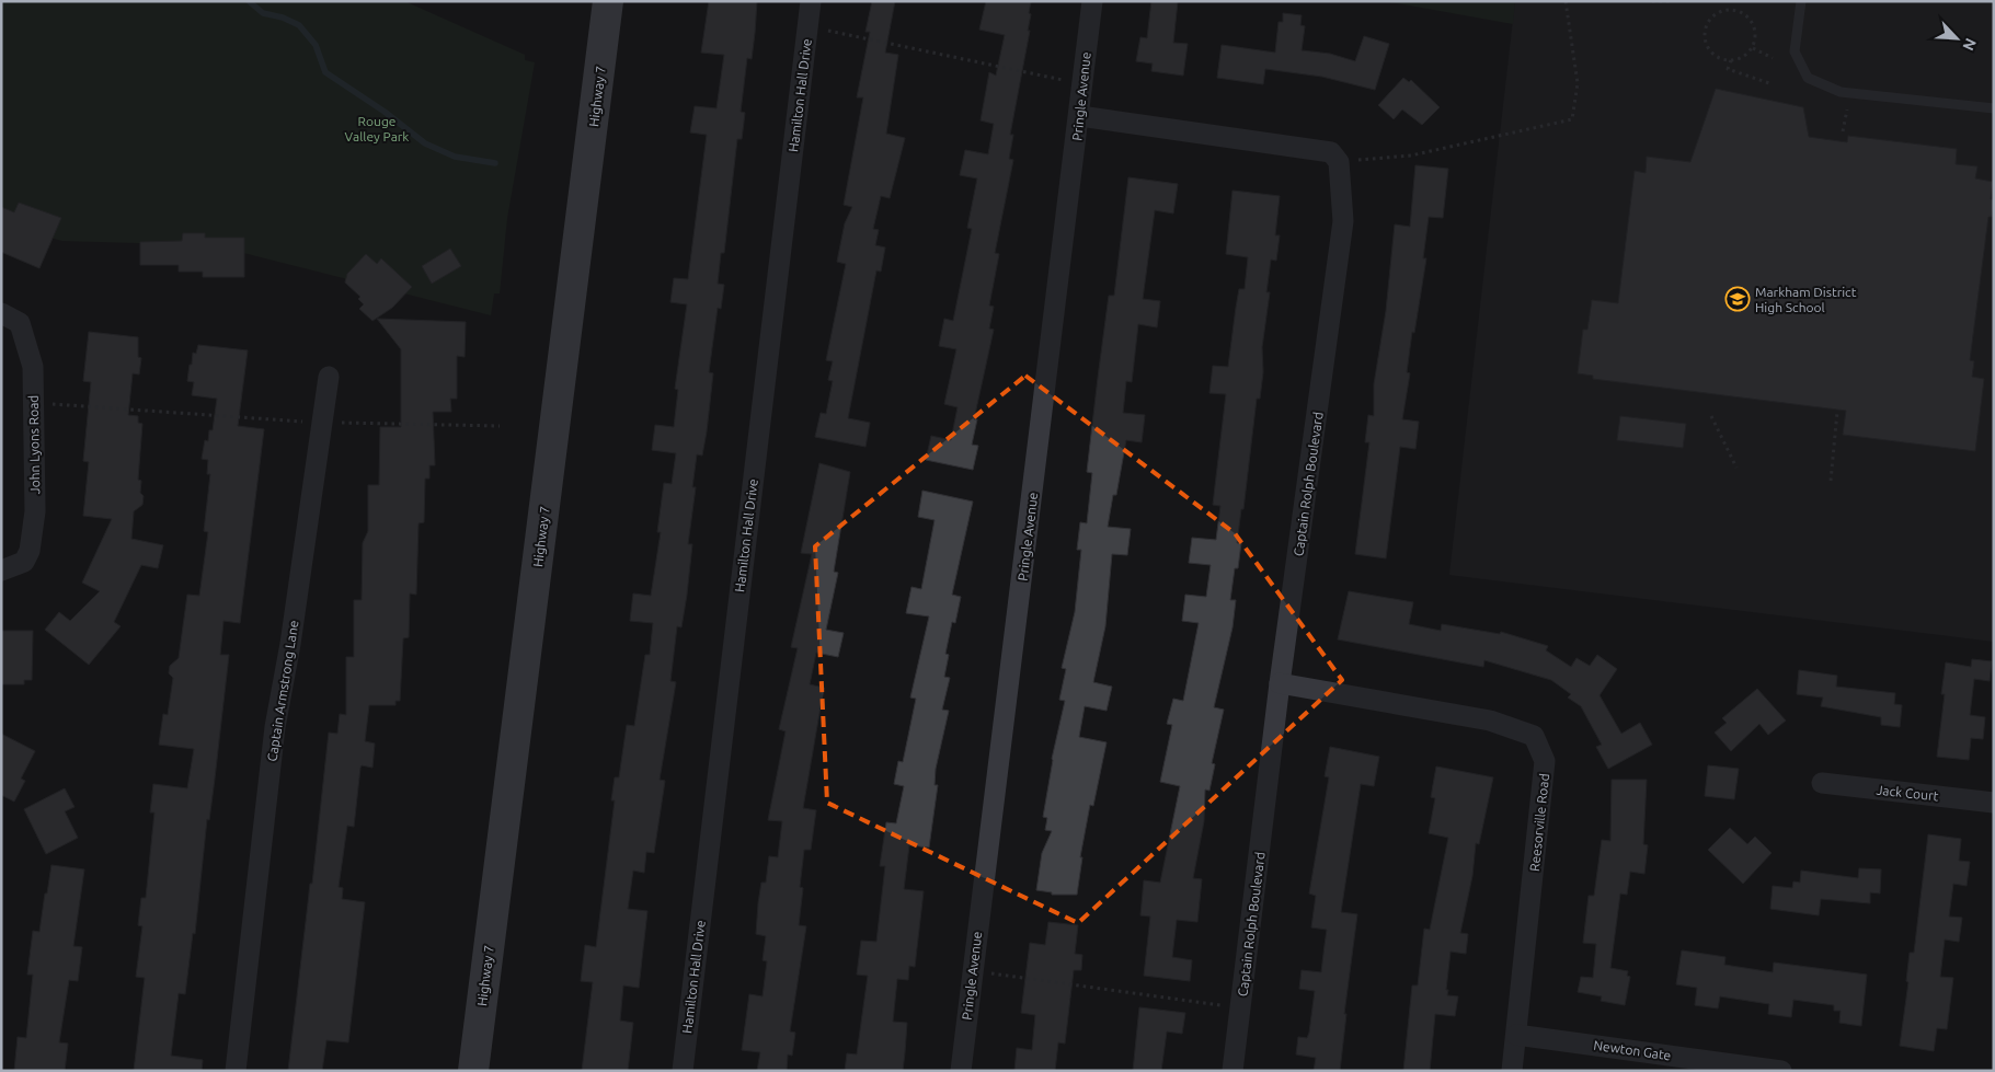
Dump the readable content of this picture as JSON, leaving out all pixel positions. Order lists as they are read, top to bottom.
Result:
{
  "streets": {
    "main road": ["Highway 7"],
    "street": [
      "Hamilton Hall Drive",
      "Pringle Avenue",
      "John Lyons Road",
      "Captain Rolph Boulevard",
      "Captain Armstrong Lane",
      "Jack Court",
      "Reesorville Road",
      "Newton Gate"
    ]
  },
  "crossings": [
    ["Captain Rolph Boulevard", "Reesorville Road"],
    ["Reesorville Road", "Newton Gate"]
  ],
  "parks": ["Rouge Valley Park"],
  "places": {
    "school or university": ["Markham District High School"]
  },
  "north": "bottom right"
}
